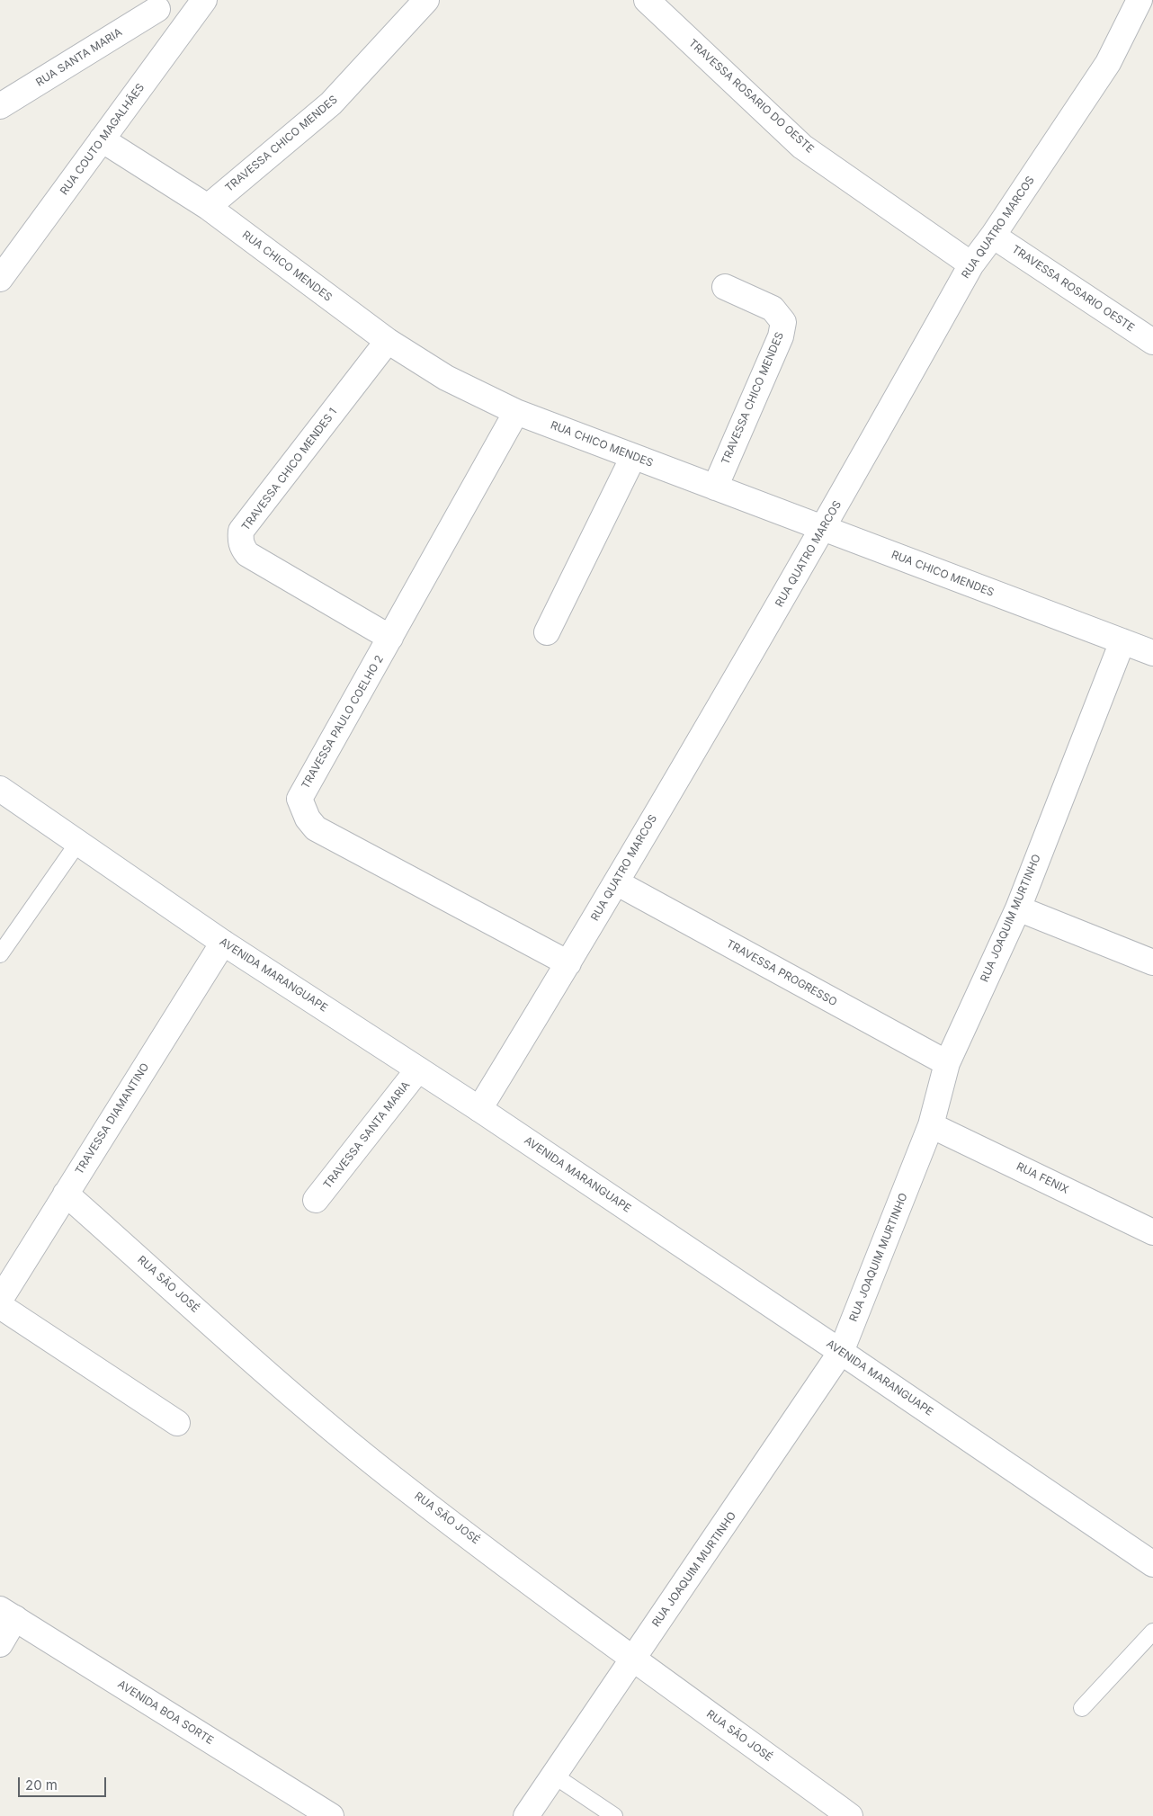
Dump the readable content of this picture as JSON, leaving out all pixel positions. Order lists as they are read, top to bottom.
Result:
{
  "streets": {
    "street": [
      "RUA SANTA MARIA",
      "TRAVESSA ROSARIO DO OESTE",
      "RUA COUTO MAGALHÃES",
      "TRAVESSA CHICO MENDES",
      "RUA QUATRO MARCOS",
      "RUA CHICO MENDES",
      "TRAVESSA ROSARIO OESTE",
      "TRAVESSA CHICO MENDES 1",
      "TRAVESSA PAULO COELHO 2",
      "RUA JOAQUIM MURTINHO",
      "TRAVESSA PROGRESSO",
      "AVENIDA MARANGUAPE",
      "TRAVESSA DIAMANTINO",
      "TRAVESSA SANTA MARIA",
      "RUA FENIX",
      "RUA SÃO JOSÉ",
      "AVENIDA BOA SORTE"
    ]
  },
  "crossings": [
    ["TRAVESSA ROSARIO DO OESTE", "RUA QUATRO MARCOS"],
    ["RUA COUTO MAGALHÃES", "RUA CHICO MENDES"],
    ["TRAVESSA CHICO MENDES", "RUA CHICO MENDES"],
    ["RUA QUATRO MARCOS", "RUA CHICO MENDES"],
    ["RUA QUATRO MARCOS", "TRAVESSA ROSARIO OESTE"],
    ["RUA QUATRO MARCOS", "TRAVESSA PAULO COELHO 2"],
    ["RUA QUATRO MARCOS", "TRAVESSA PROGRESSO"],
    ["RUA QUATRO MARCOS", "AVENIDA MARANGUAPE"],
    ["RUA CHICO MENDES", "TRAVESSA CHICO MENDES 1"],
    ["RUA CHICO MENDES", "TRAVESSA PAULO COELHO 2"],
    ["RUA CHICO MENDES", "RUA JOAQUIM MURTINHO"],
    ["TRAVESSA CHICO MENDES 1", "TRAVESSA PAULO COELHO 2"],
    ["RUA JOAQUIM MURTINHO", "TRAVESSA PROGRESSO"],
    ["RUA JOAQUIM MURTINHO", "AVENIDA MARANGUAPE"],
    ["RUA JOAQUIM MURTINHO", "RUA FENIX"],
    ["RUA JOAQUIM MURTINHO", "RUA SÃO JOSÉ"],
    ["AVENIDA MARANGUAPE", "TRAVESSA DIAMANTINO"],
    ["AVENIDA MARANGUAPE", "TRAVESSA SANTA MARIA"],
    ["TRAVESSA DIAMANTINO", "RUA SÃO JOSÉ"]
  ],
  "scale_bar": "20 m"
}
